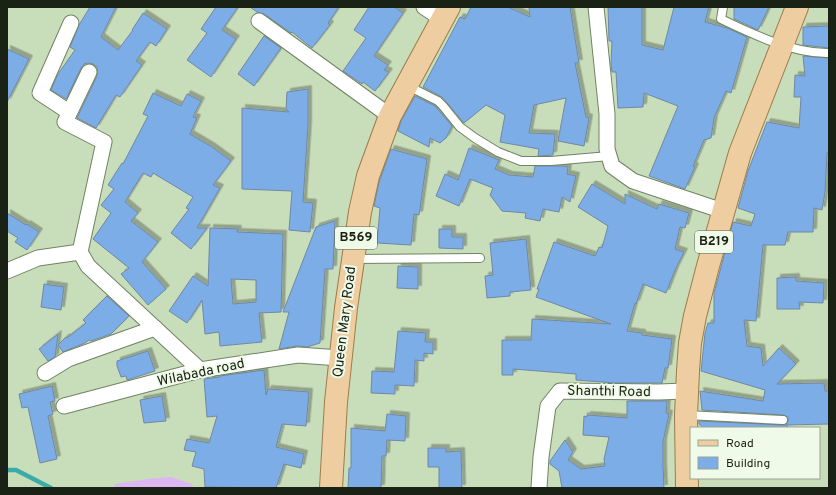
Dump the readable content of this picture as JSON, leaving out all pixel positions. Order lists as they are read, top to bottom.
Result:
{
  "streets": {
    "main road": ["B569", "B219", "Queen Mary Road"],
    "street": ["Wilabada road", "Shanthi Road"]
  },
  "crossings": [
    ["B219", "Shanthi Road"],
    ["Queen Mary Road", "Wilabada road"]
  ],
  "legend": ["Road", "Building"]
}
